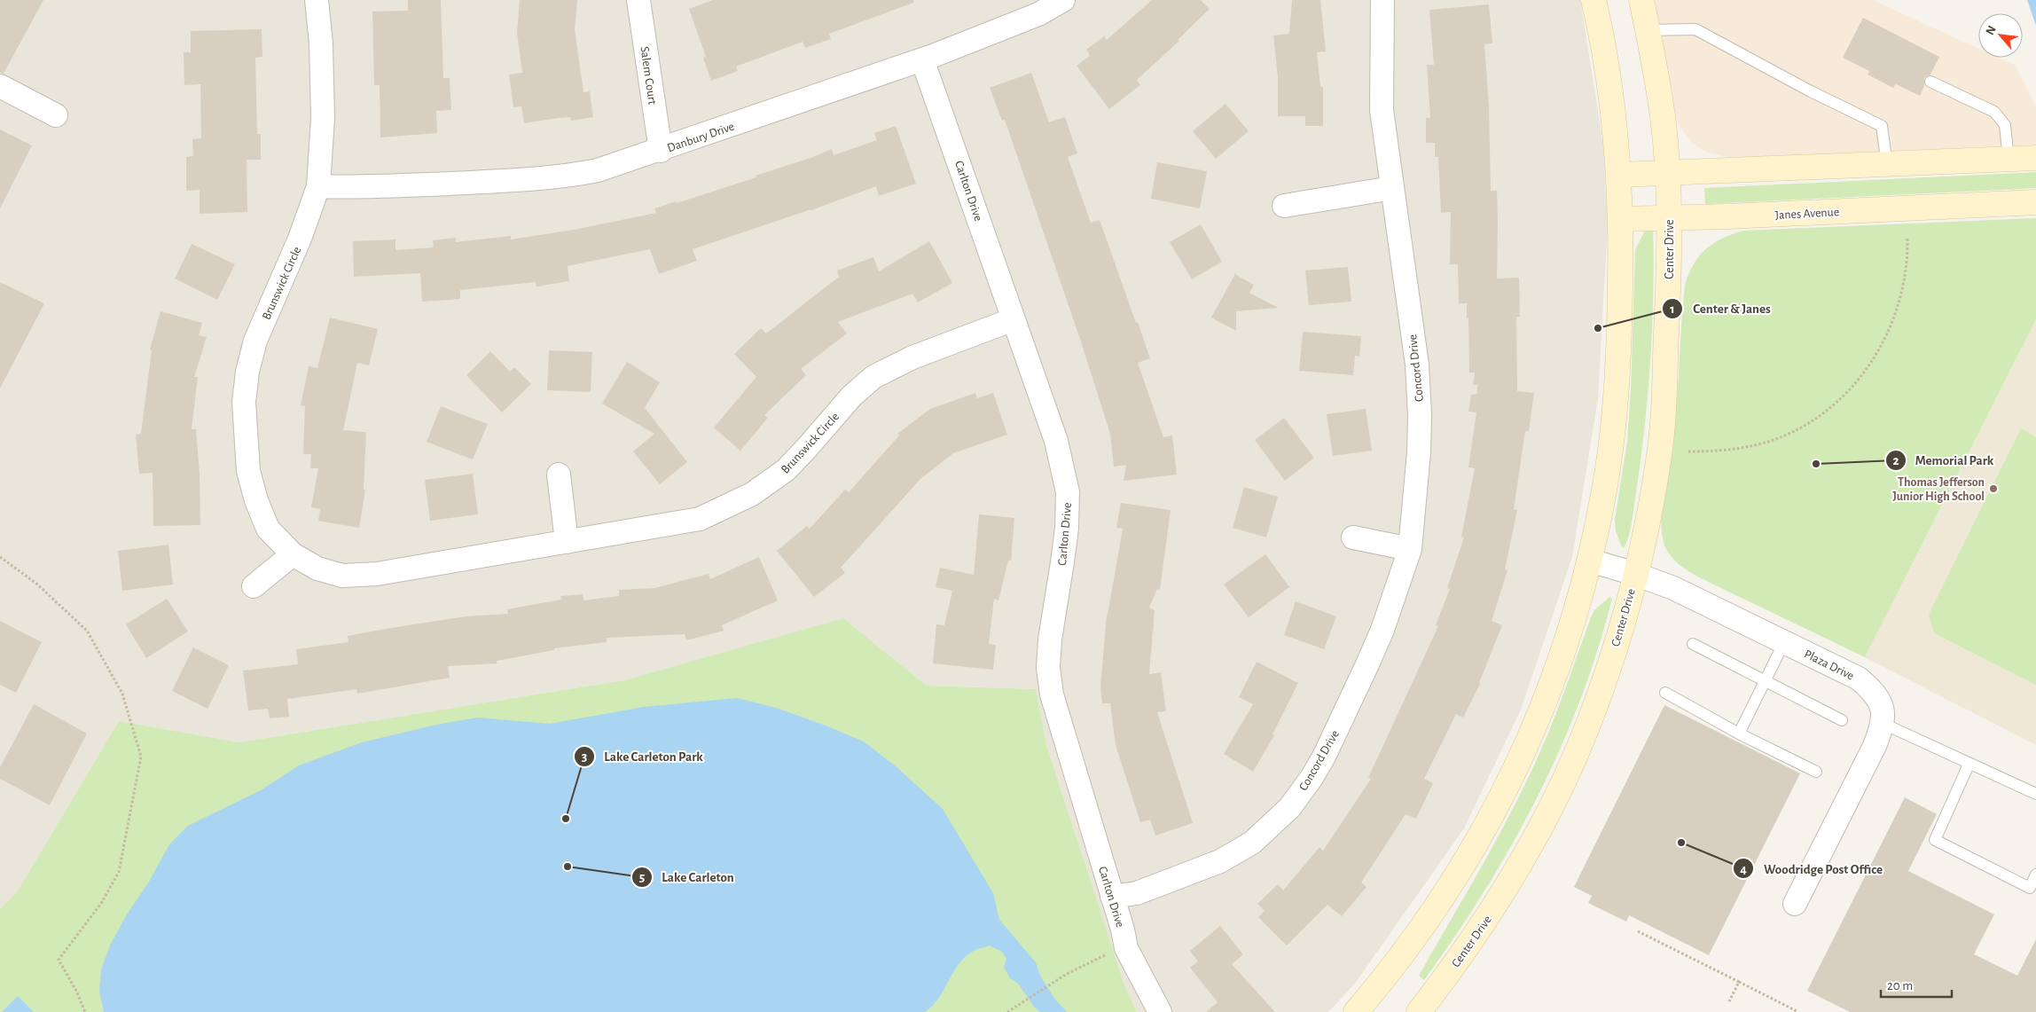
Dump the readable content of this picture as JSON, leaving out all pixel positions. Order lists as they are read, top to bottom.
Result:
{
  "streets": {
    "street": [
      "Salem Court",
      "Danbury Drive",
      "Carlton Drive",
      "Janes Avenue",
      "Center Drive",
      "Brunswick Circle",
      "Concord Drive",
      "Plaza Drive"
    ]
  },
  "crossings": [
    ["Salem Court", "Danbury Drive"],
    ["Danbury Drive", "Carlton Drive"],
    ["Danbury Drive", "Brunswick Circle"],
    ["Carlton Drive", "Brunswick Circle"],
    ["Carlton Drive", "Concord Drive"],
    ["Janes Avenue", "Center Drive"],
    ["Center Drive", "Plaza Drive"]
  ],
  "places": [
    "Center & Janes",
    "Memorial Park",
    "Thomas Jefferson Junior High School",
    "Lake Carleton Park",
    "Woodridge Post Office",
    "Lake Carleton"
  ],
  "scale_bar": "20 m",
  "north": "top left"
}
